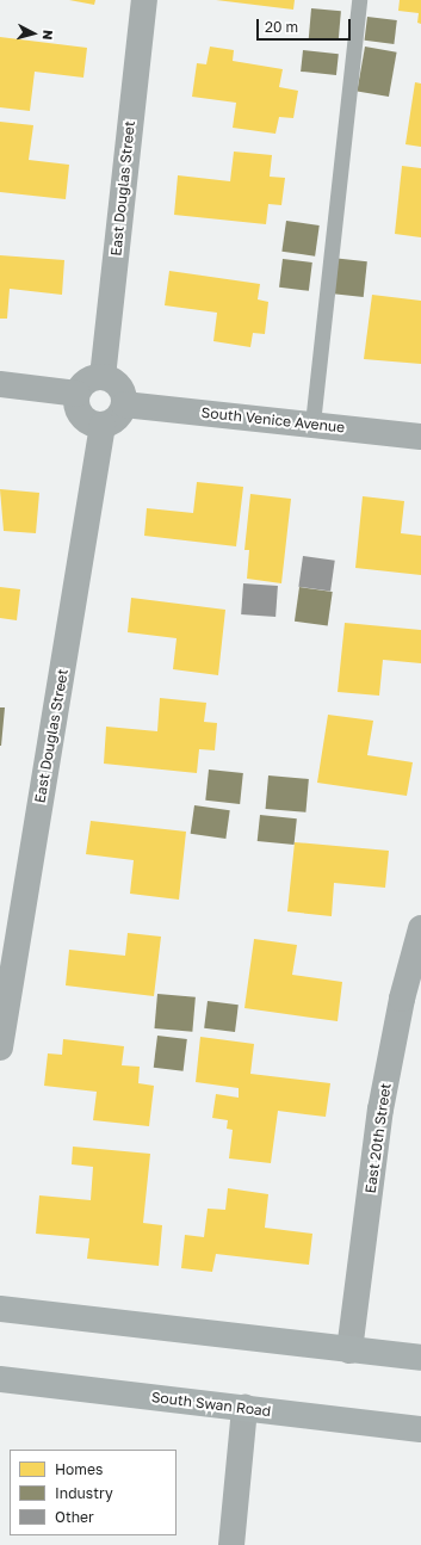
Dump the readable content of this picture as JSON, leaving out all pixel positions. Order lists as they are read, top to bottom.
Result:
{
  "streets": {
    "main road": ["South Swan Road"],
    "street": ["East Douglas Street", "South Venice Avenue", "East 20th Street"]
  },
  "crossings": [
    ["East Douglas Street", "South Venice Avenue"]
  ],
  "legend": ["Homes", "Industry", "Other"],
  "scale_bar": "20 m",
  "north": "right"
}
